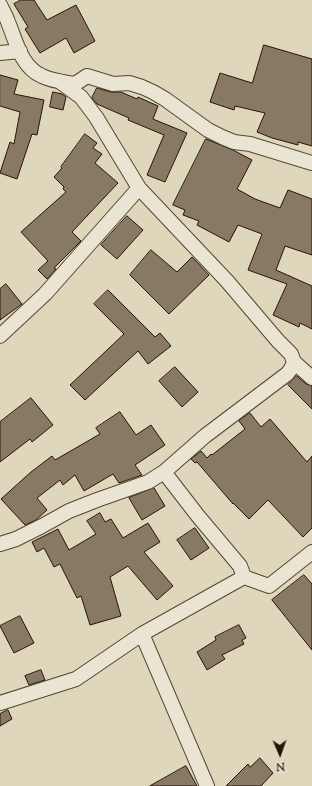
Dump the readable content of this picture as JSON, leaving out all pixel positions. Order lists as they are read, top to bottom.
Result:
{
  "north": "bottom"
}
